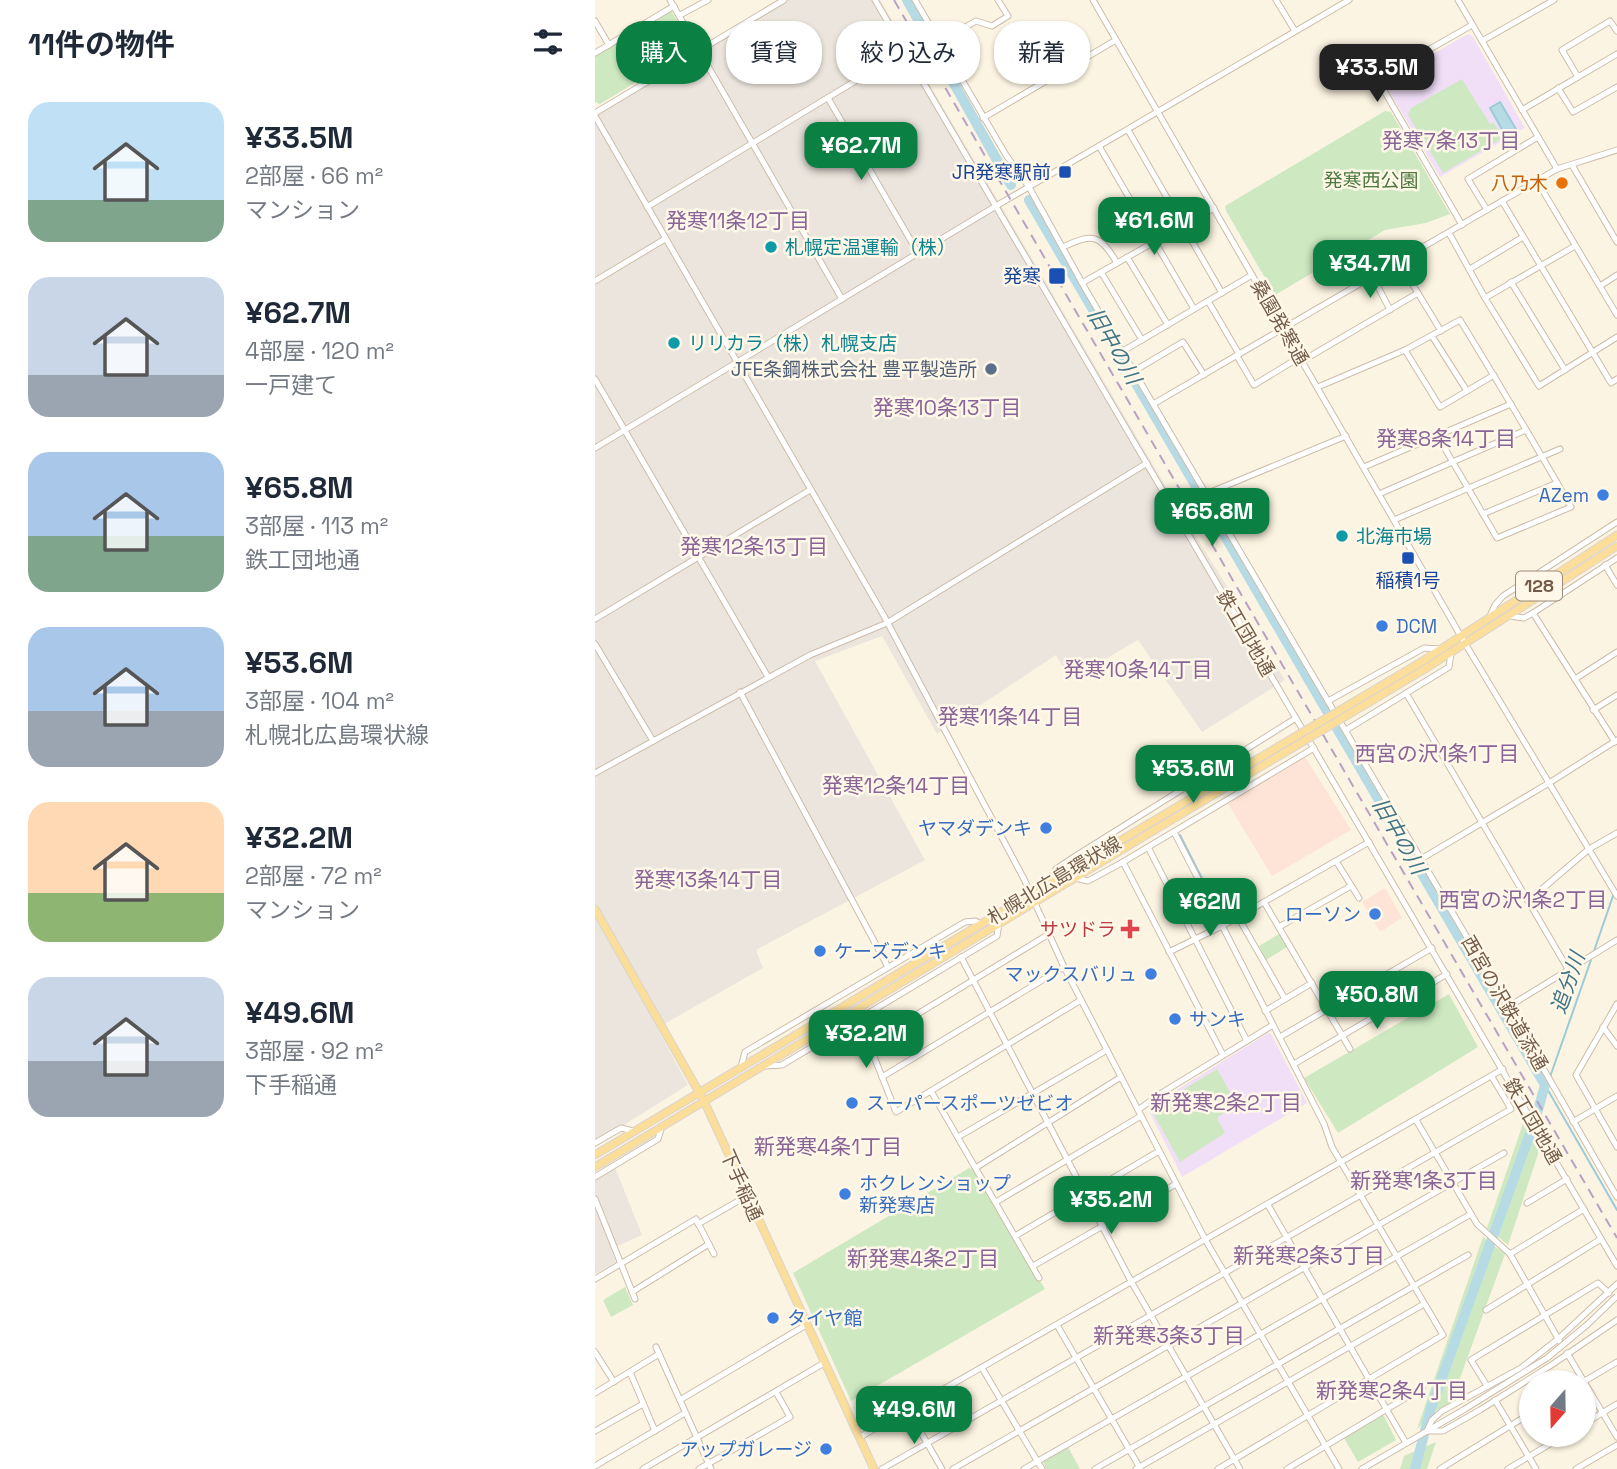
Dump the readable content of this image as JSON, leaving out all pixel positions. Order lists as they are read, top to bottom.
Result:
{
  "streets": {
    "main road": ["128", "札幌北広島環状線", "下手稲通"],
    "street": ["桑園発寒通", "鉄工団地通", "西宮の沢鉄道添通"]
  },
  "crossings": [
    ["桑園発寒通", "128"],
    ["桑園発寒通", "札幌北広島環状線"],
    ["128", "札幌北広島環状線"],
    ["札幌北広島環状線", "下手稲通"]
  ],
  "districts": [
    "発寒7条13丁目",
    "発寒11条12丁目",
    "発寒10条13丁目",
    "発寒8条14丁目",
    "発寒12条13丁目",
    "発寒10条14丁目",
    "発寒11条14丁目",
    "西宮の沢1条1丁目",
    "発寒12条14丁目",
    "発寒13条14丁目",
    "西宮の沢1条2丁目",
    "新発寒2条2丁目",
    "新発寒4条1丁目",
    "新発寒1条3丁目",
    "新発寒2条3丁目",
    "新発寒4条2丁目",
    "新発寒3条3丁目",
    "新発寒2条4丁目"
  ],
  "water": ["旧中の川", "追分川"],
  "parks": ["発寒西公園"],
  "places": {
    "transit": ["JR発寒駅前", "発寒", "稲積1号"],
    "other": [
      "八乃木",
      "札幌定温運輸（株）",
      "リリカラ（株）札幌支店",
      "JFE条鋼株式会社 豊平製造所",
      "AZem",
      "北海市場",
      "DCM",
      "ヤマダデンキ",
      "ローソン",
      "ケーズデンキ",
      "マックスバリュ",
      "サンキ",
      "スーパースポーツゼビオ",
      "ホクレンショップ 新発寒店",
      "タイヤ館",
      "アップガレージ"
    ],
    "health": ["サツドラ"]
  },
  "north": "bottom",
  "page": {
    "heading": "11件の物件",
    "chip": [
      "購入",
      "賃貸",
      "絞り込み",
      "新着"
    ],
    "price": [
      "¥33.5M",
      "¥62.7M",
      "¥61.6M",
      "¥34.7M",
      "¥65.8M",
      "¥53.6M",
      "¥62M",
      "¥50.8M",
      "¥32.2M",
      "¥35.2M",
      "¥49.6M"
    ],
    "list": [
      {
        "name": "¥33.5M",
        "note": "2部屋 · 66 m² · マンション"
      },
      {
        "name": "¥62.7M",
        "note": "4部屋 · 120 m² · 一戸建て"
      },
      {
        "name": "¥65.8M",
        "note": "3部屋 · 113 m² · 鉄工団地通"
      },
      {
        "name": "¥53.6M",
        "note": "3部屋 · 104 m² · 札幌北広島環状線"
      },
      {
        "name": "¥32.2M",
        "note": "2部屋 · 72 m² · マンション"
      },
      {
        "name": "¥49.6M",
        "note": "3部屋 · 92 m² · 下手稲通"
      }
    ]
  }
}
